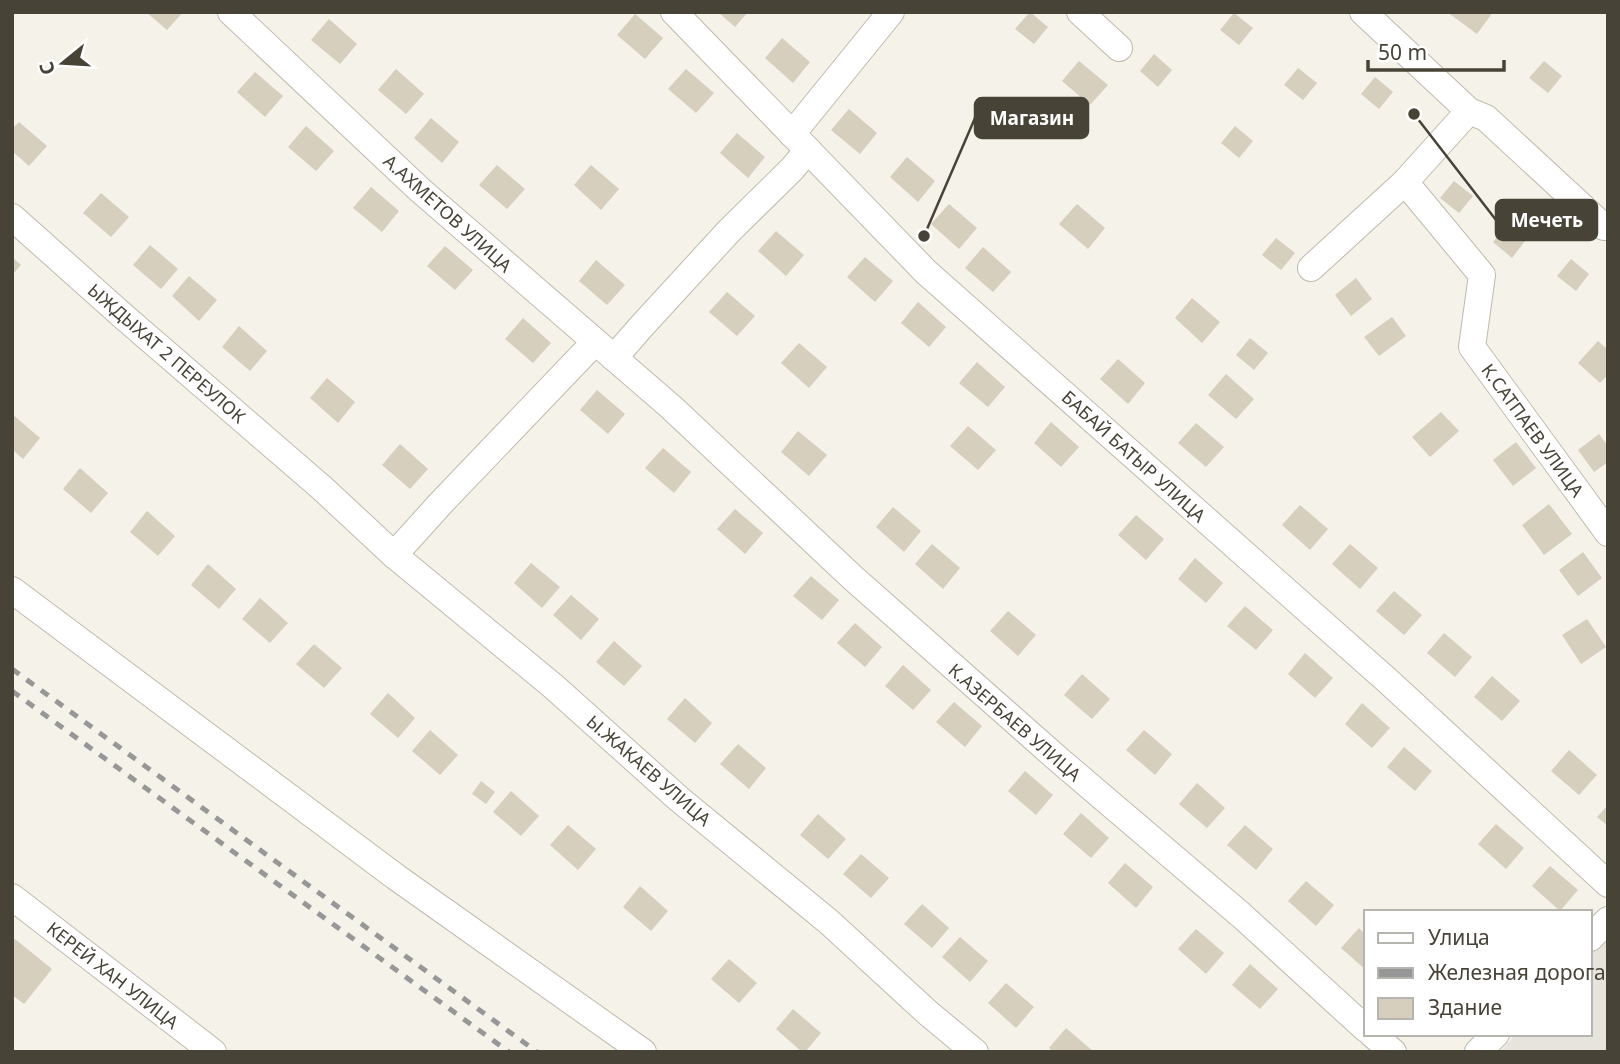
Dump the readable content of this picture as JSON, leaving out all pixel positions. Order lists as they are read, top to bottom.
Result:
{
  "streets": {
    "street": [
      "А.АХМЕТОВ УЛИЦА",
      "ЫЖДЫХАТ 2 ПЕРЕУЛОК",
      "К.САТПАЕВ УЛИЦА",
      "БАБАЙ БАТЫР УЛИЦА",
      "К.АЗЕРБАЕВ УЛИЦА",
      "Ы.ЖАКАЕВ УЛИЦА",
      "КЕРЕЙ ХАН УЛИЦА"
    ]
  },
  "crossings": [
    ["А.АХМЕТОВ УЛИЦА", "К.АЗЕРБАЕВ УЛИЦА"],
    ["ЫЖДЫХАТ 2 ПЕРЕУЛОК", "Ы.ЖАКАЕВ УЛИЦА"]
  ],
  "places": ["Мечеть", "Магазин"],
  "legend": ["Улица", "Железная дорога", "Здание"],
  "scale_bar": "50 m",
  "north": "left"
}
